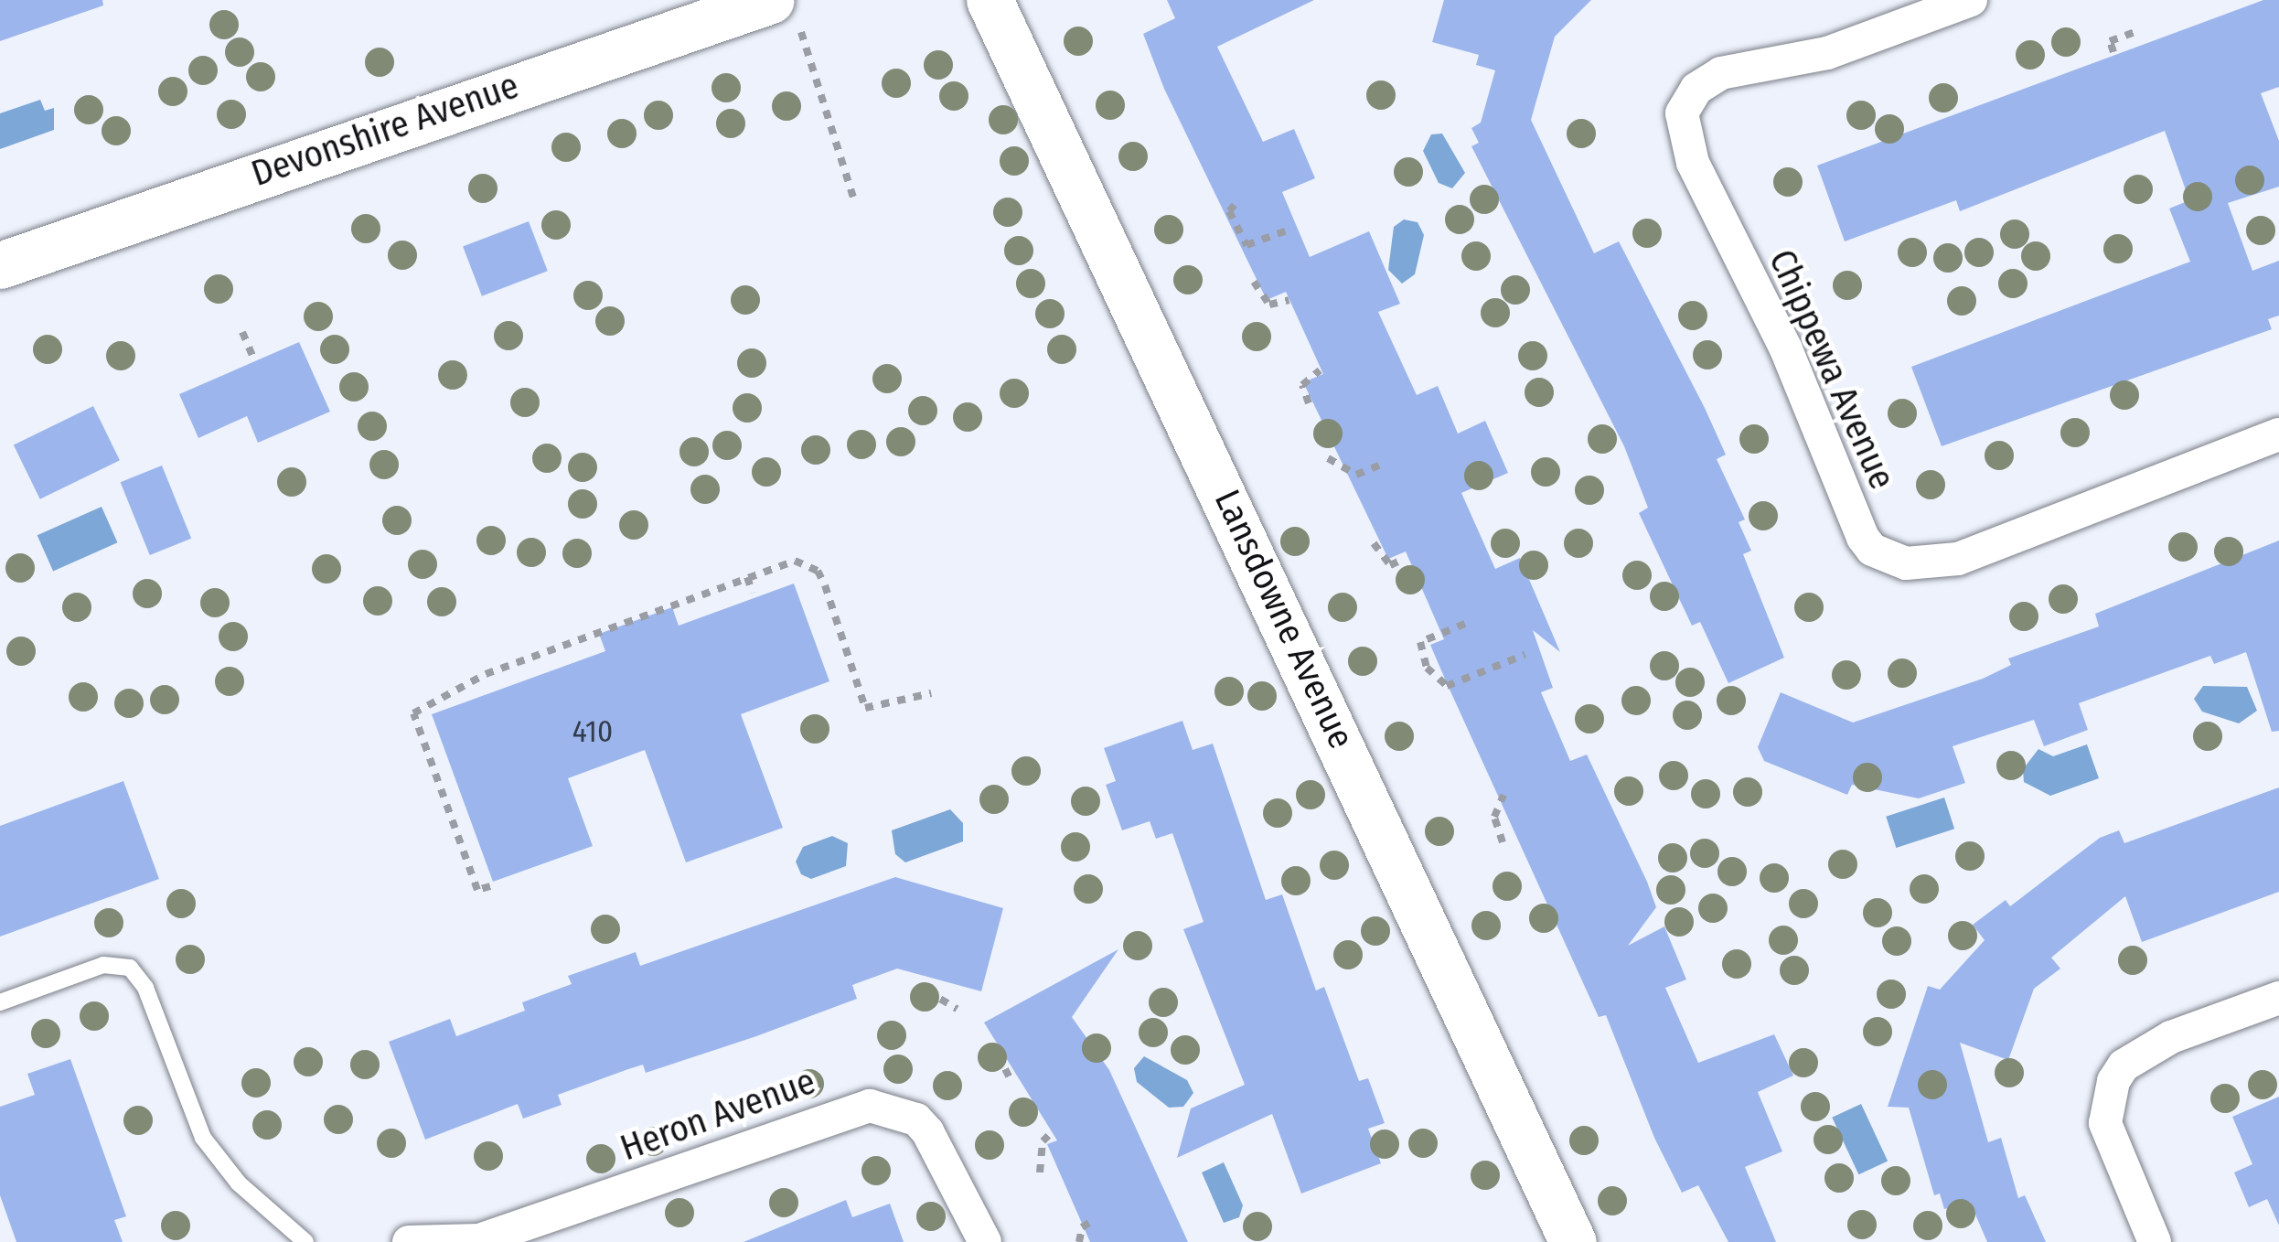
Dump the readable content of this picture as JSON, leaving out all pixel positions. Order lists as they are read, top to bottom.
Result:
{
  "streets": {
    "main road": ["Devonshire Avenue", "Lansdowne Avenue"],
    "street": ["Chippewa Avenue", "Heron Avenue"]
  },
  "house_numbers": ["410"]
}
